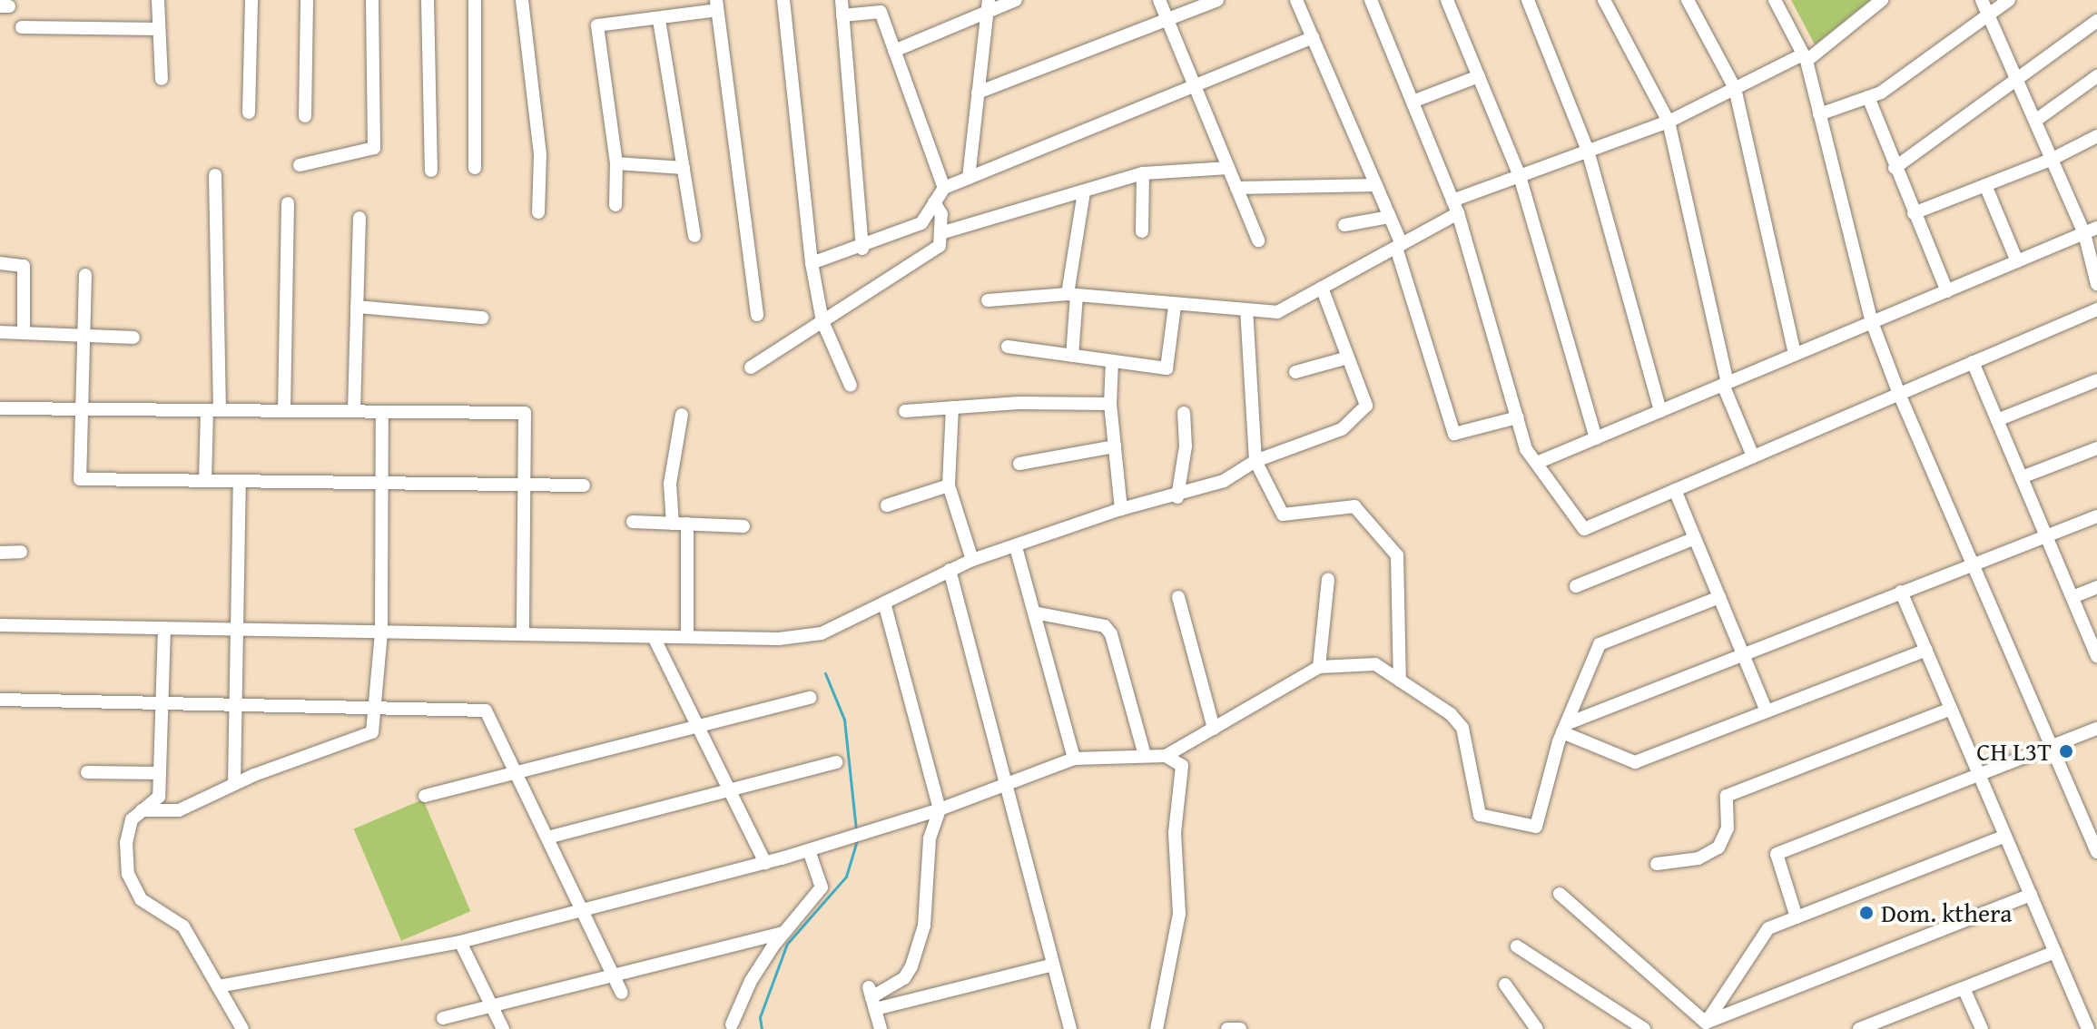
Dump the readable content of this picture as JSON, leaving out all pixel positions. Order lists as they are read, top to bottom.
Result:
{
  "places": ["CH L3T", "Dom. kthera"]
}
